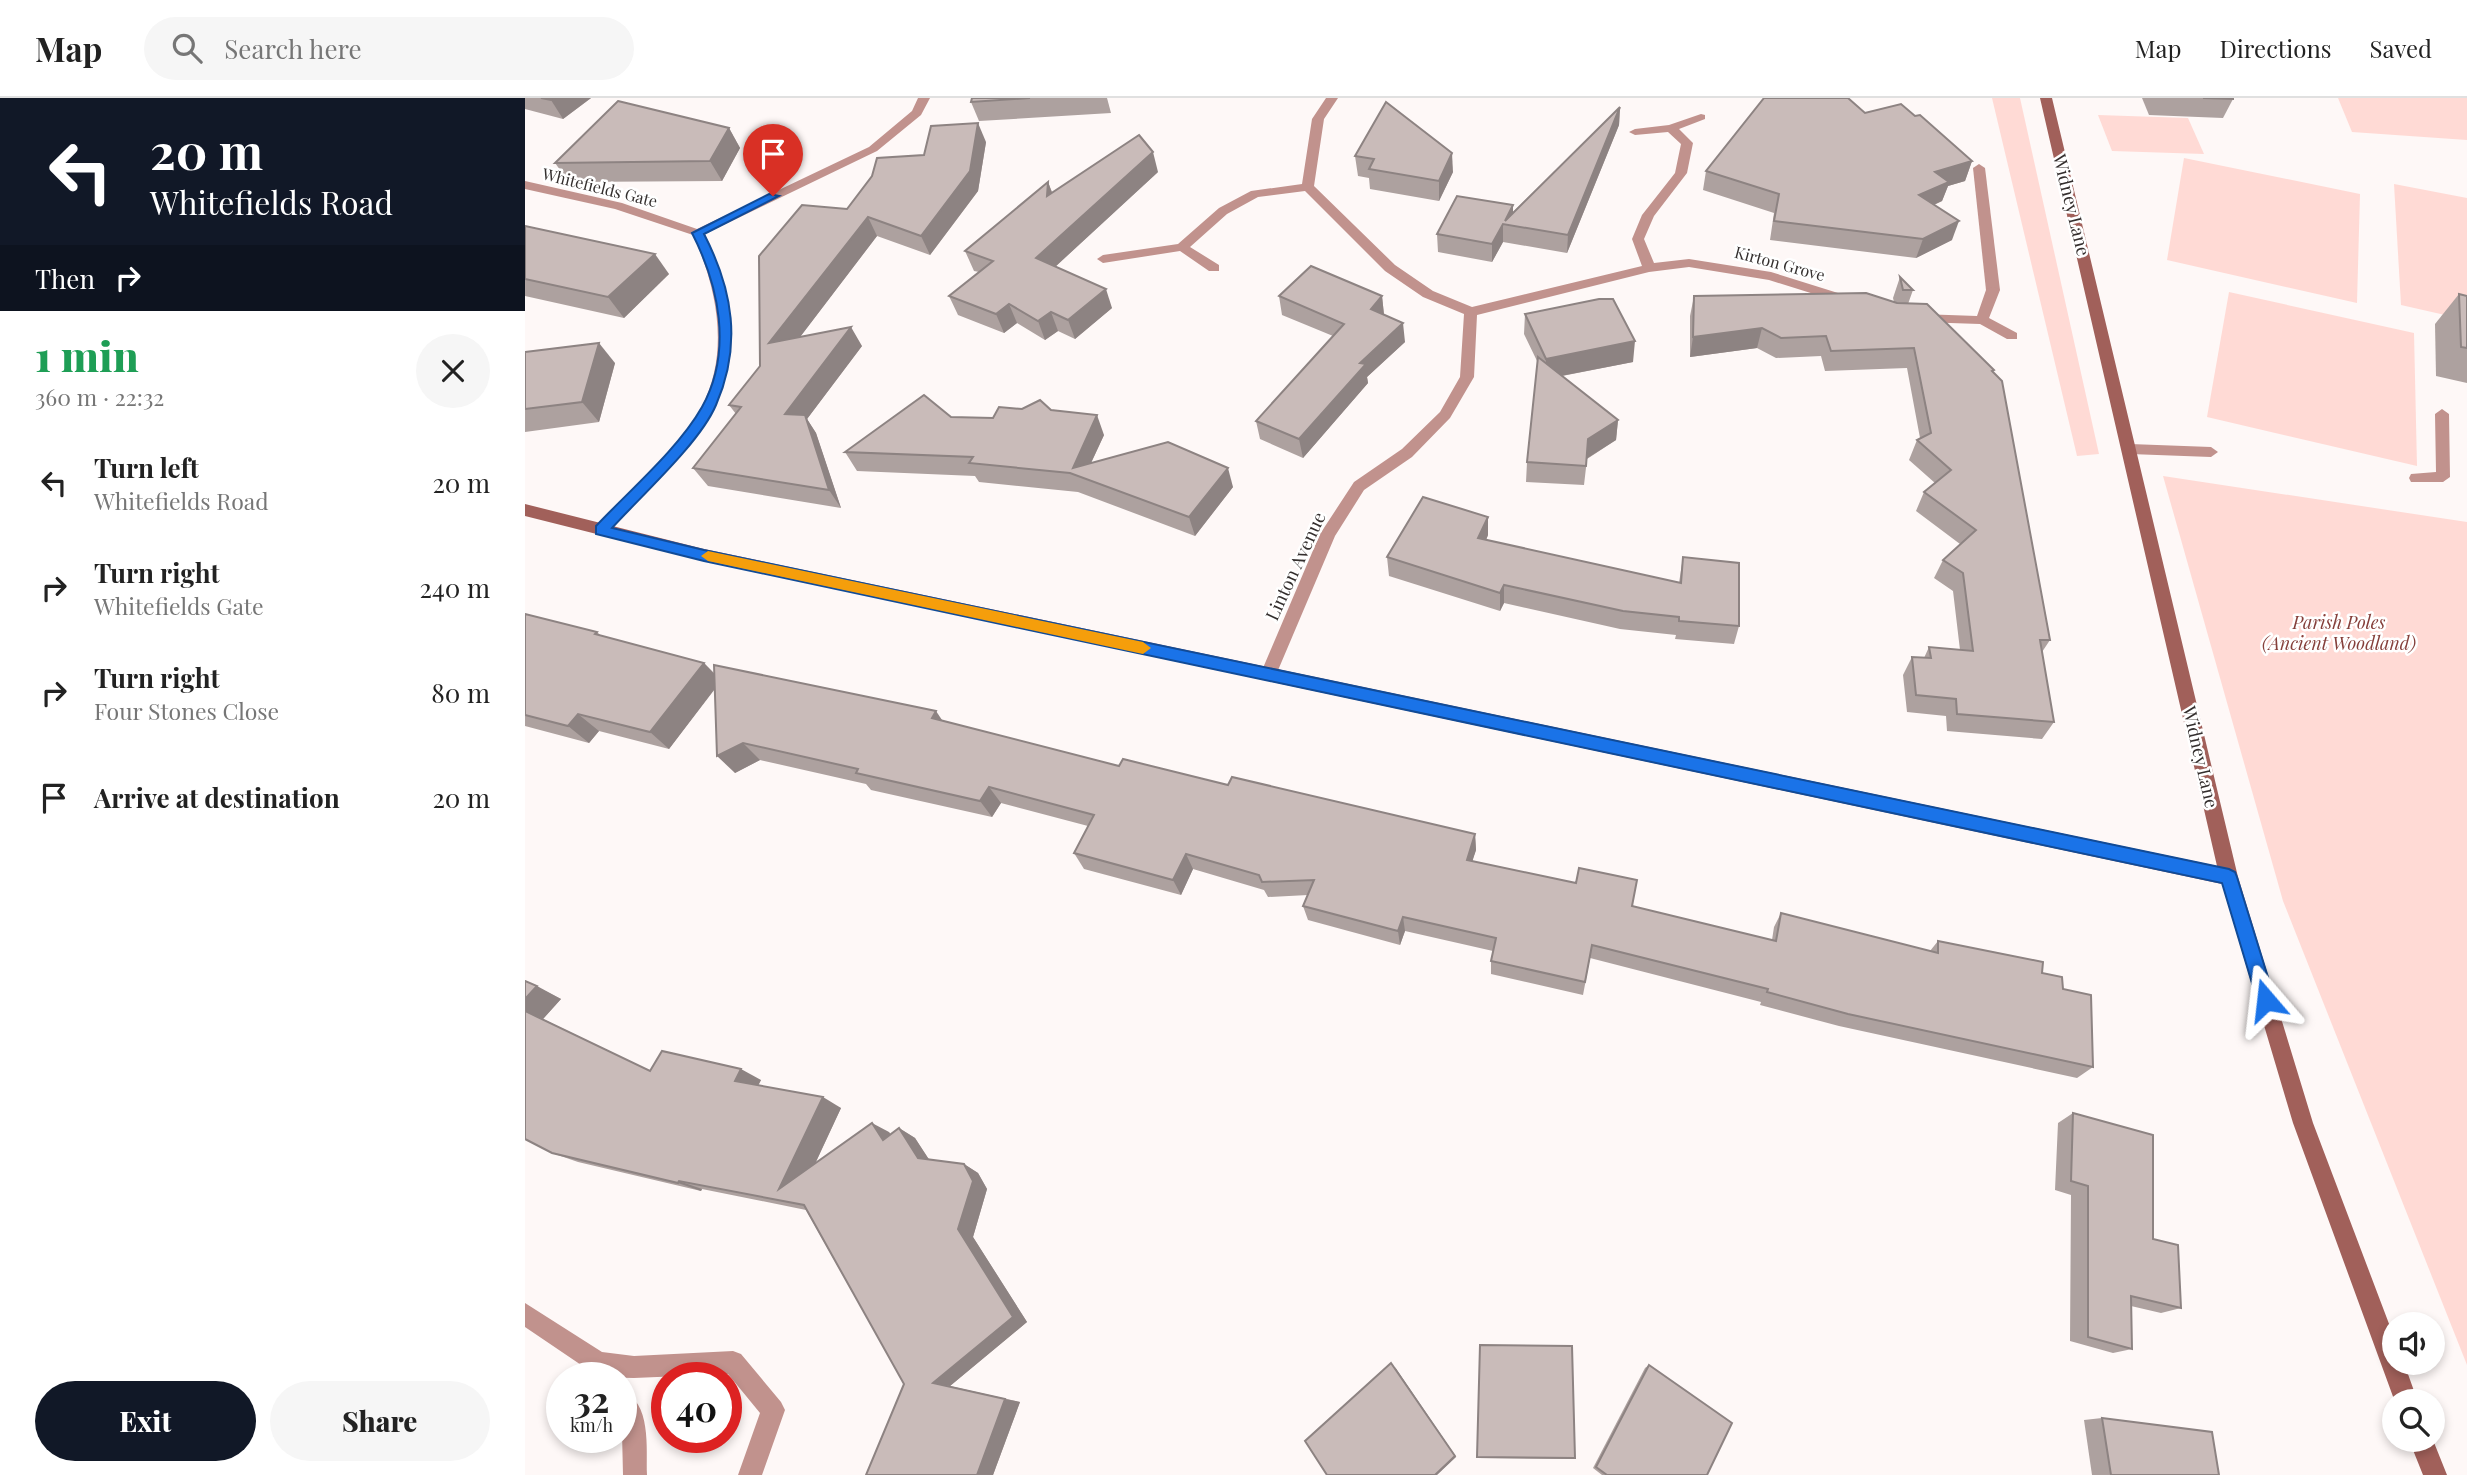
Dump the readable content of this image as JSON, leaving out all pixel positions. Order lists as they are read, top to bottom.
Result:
{
  "streets": {
    "street": [
      "Whitefields Gate",
      "Widney Lane",
      "Kirton Grove",
      "Linton Avenue"
    ]
  },
  "crossings": [
    ["Kirton Grove", "Linton Avenue"]
  ],
  "parks": ["Parish Poles (Ancient Woodland)"],
  "page": {
    "header": "Map",
    "search": "Search here",
    "nav": ["Map", "Directions", "Saved"],
    "turn": ["20 m", "Whitefields Road"],
    "then": "Then",
    "heading": ["1 min", "360 m · 22:32"],
    "list": [
      {
        "name": "Turn left",
        "note": "Whitefields Road",
        "value": "20 m"
      },
      {
        "name": "Turn right",
        "note": "Whitefields Gate",
        "value": "240 m"
      },
      {
        "name": "Turn right",
        "note": "Four Stones Close",
        "value": "80 m"
      },
      {
        "name": "Arrive at destination",
        "value": "20 m"
      }
    ],
    "speed": "32 km/h",
    "limit": "40",
    "buttons": ["Exit", "Share"]
  }
}
